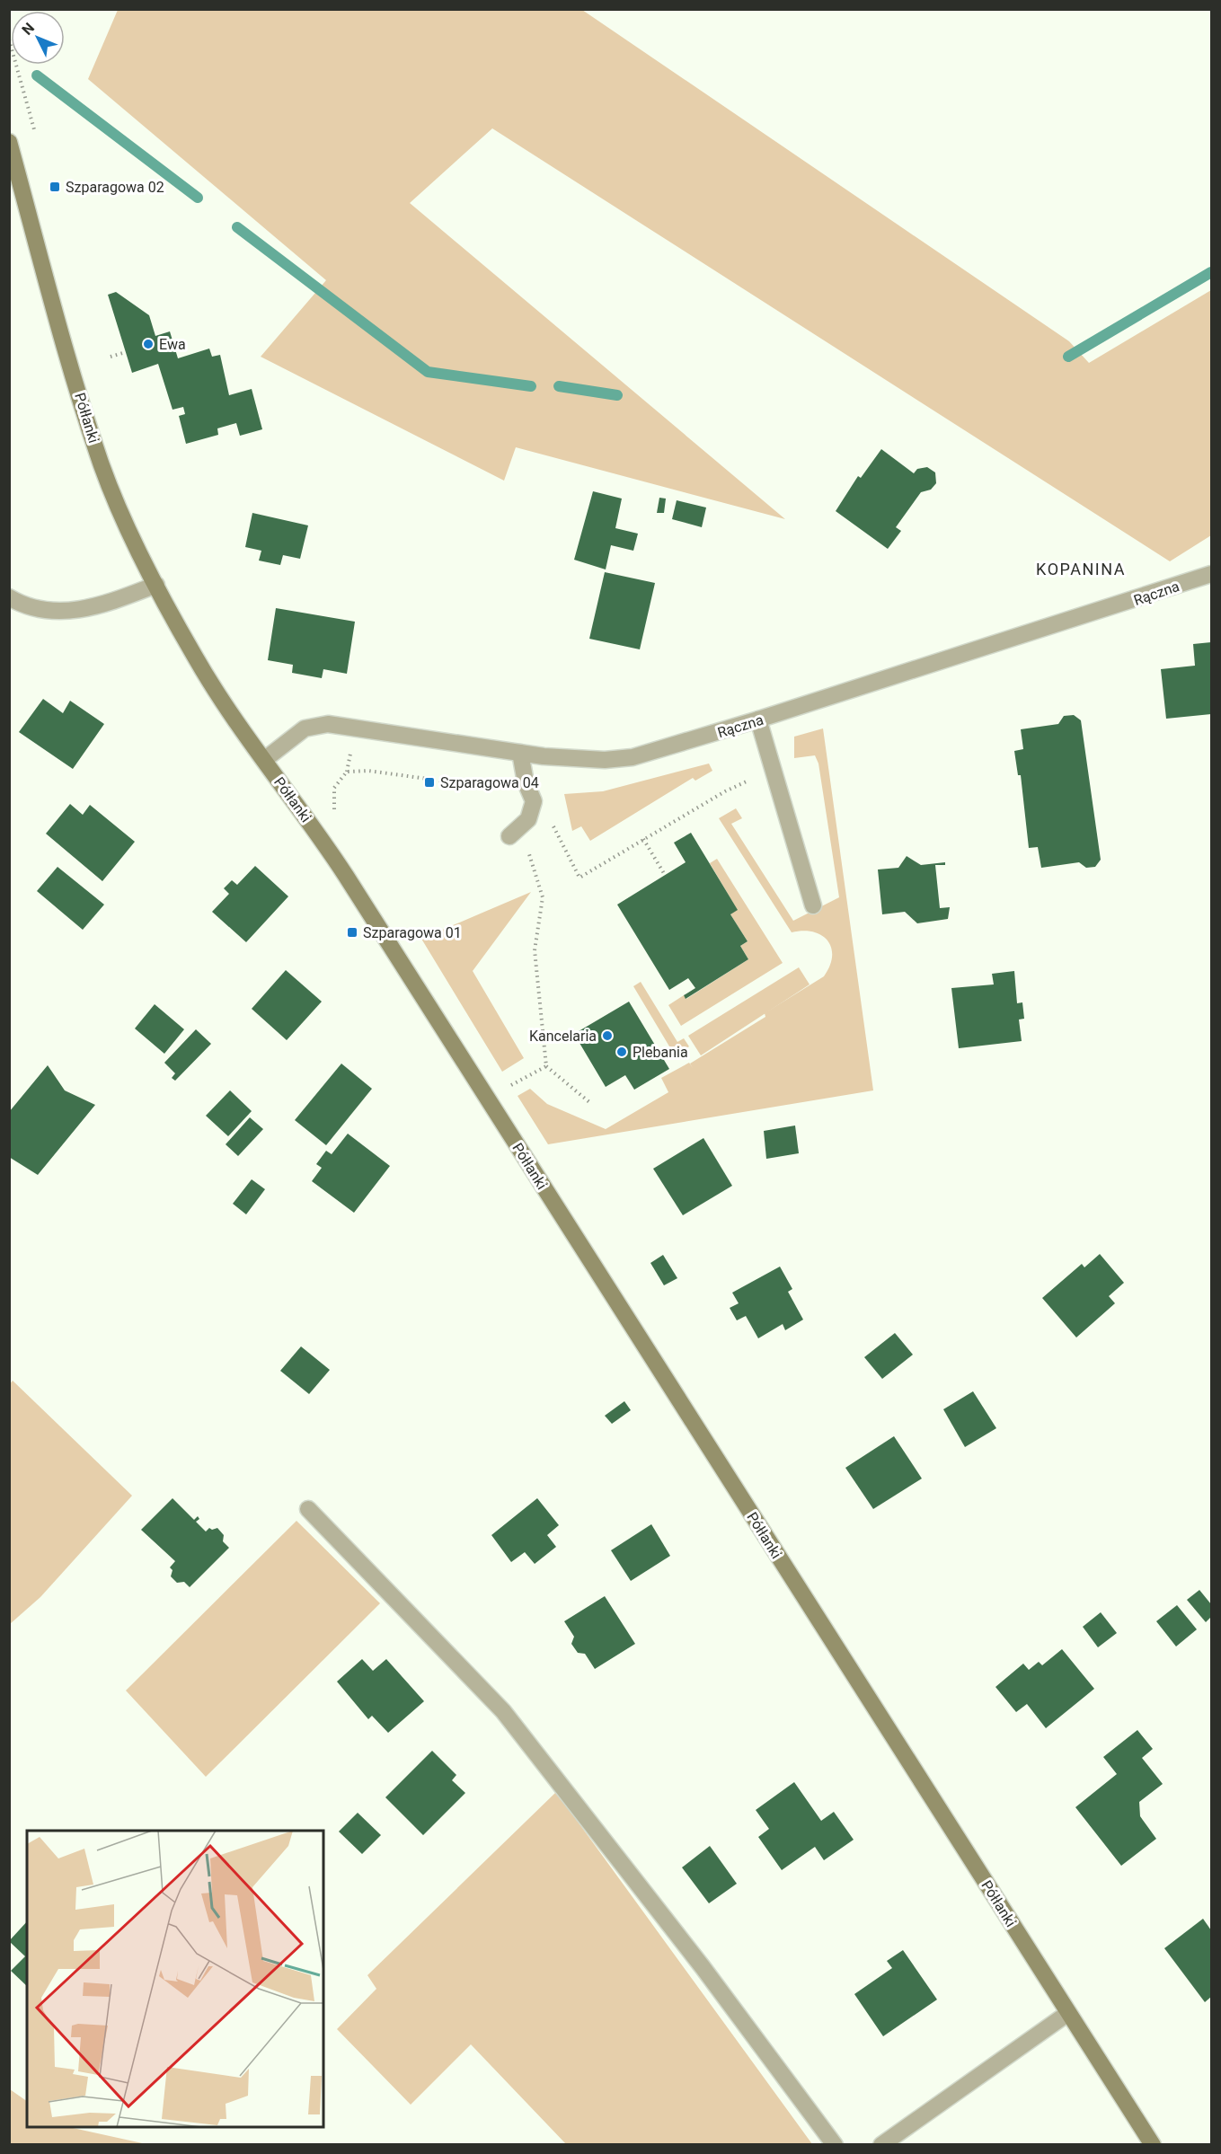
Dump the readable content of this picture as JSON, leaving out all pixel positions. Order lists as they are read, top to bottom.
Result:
{
  "streets": {
    "street": ["Półłanki", "Rączna"]
  },
  "crossings": [
    ["Półłanki", "Rączna"]
  ],
  "districts": ["KOPANINA"],
  "places": {
    "transit": ["Szparagowa 02", "Szparagowa 04", "Szparagowa 01"],
    "other": ["Ewa", "Kancelaria", "Plebania"]
  },
  "north": "top left"
}
